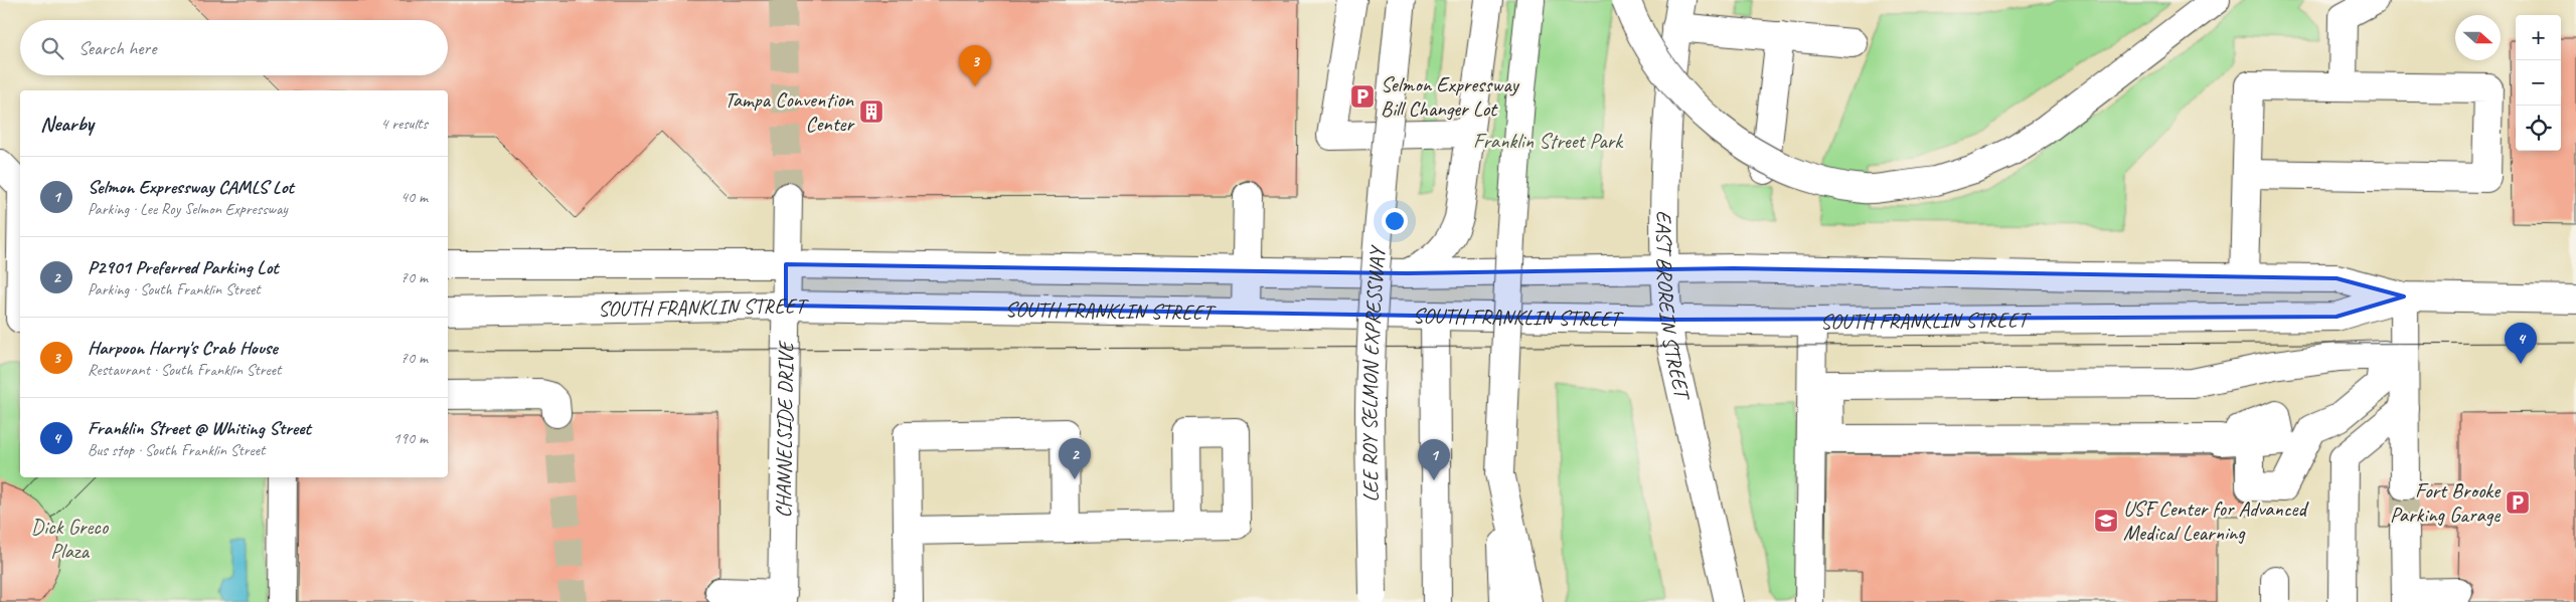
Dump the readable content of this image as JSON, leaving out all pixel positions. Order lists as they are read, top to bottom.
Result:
{
  "streets": {
    "main road": [
      "EAST BROREIN STREET",
      "SOUTH FRANKLIN STREET",
      "LEE ROY SELMON EXPRESSWAY",
      "CHANNELSIDE DRIVE"
    ]
  },
  "crossings": [
    ["EAST BROREIN STREET", "SOUTH FRANKLIN STREET"],
    ["SOUTH FRANKLIN STREET", "CHANNELSIDE DRIVE"]
  ],
  "parks": ["Franklin Street Park", "Dick Greco Plaza"],
  "places": {
    "parking": ["Selmon Expressway Bill Changer Lot", "Fort Brooke Parking Garage"],
    "building": ["Tampa Convention Center"],
    "school or university": ["USF Center for Advanced Medical Learning"]
  },
  "north": "right",
  "page": {
    "map_buttons": ["+", "−"],
    "search": "Search here",
    "pins": [
      "3",
      "4",
      "2",
      "1"
    ],
    "heading": ["Nearby", "4 results"],
    "list": [
      {
        "mark": "1",
        "name": "Selmon Expressway CAMLS Lot",
        "note": "Parking · Lee Roy Selmon Expressway",
        "value": "40 m"
      },
      {
        "mark": "2",
        "name": "P2901 Preferred Parking Lot",
        "note": "Parking · South Franklin Street",
        "value": "70 m"
      },
      {
        "mark": "3",
        "name": "Harpoon Harry's Crab House",
        "note": "Restaurant · South Franklin Street",
        "value": "70 m"
      },
      {
        "mark": "4",
        "name": "Franklin Street @ Whiting Street",
        "note": "Bus stop · South Franklin Street",
        "value": "190 m"
      }
    ]
  }
}
